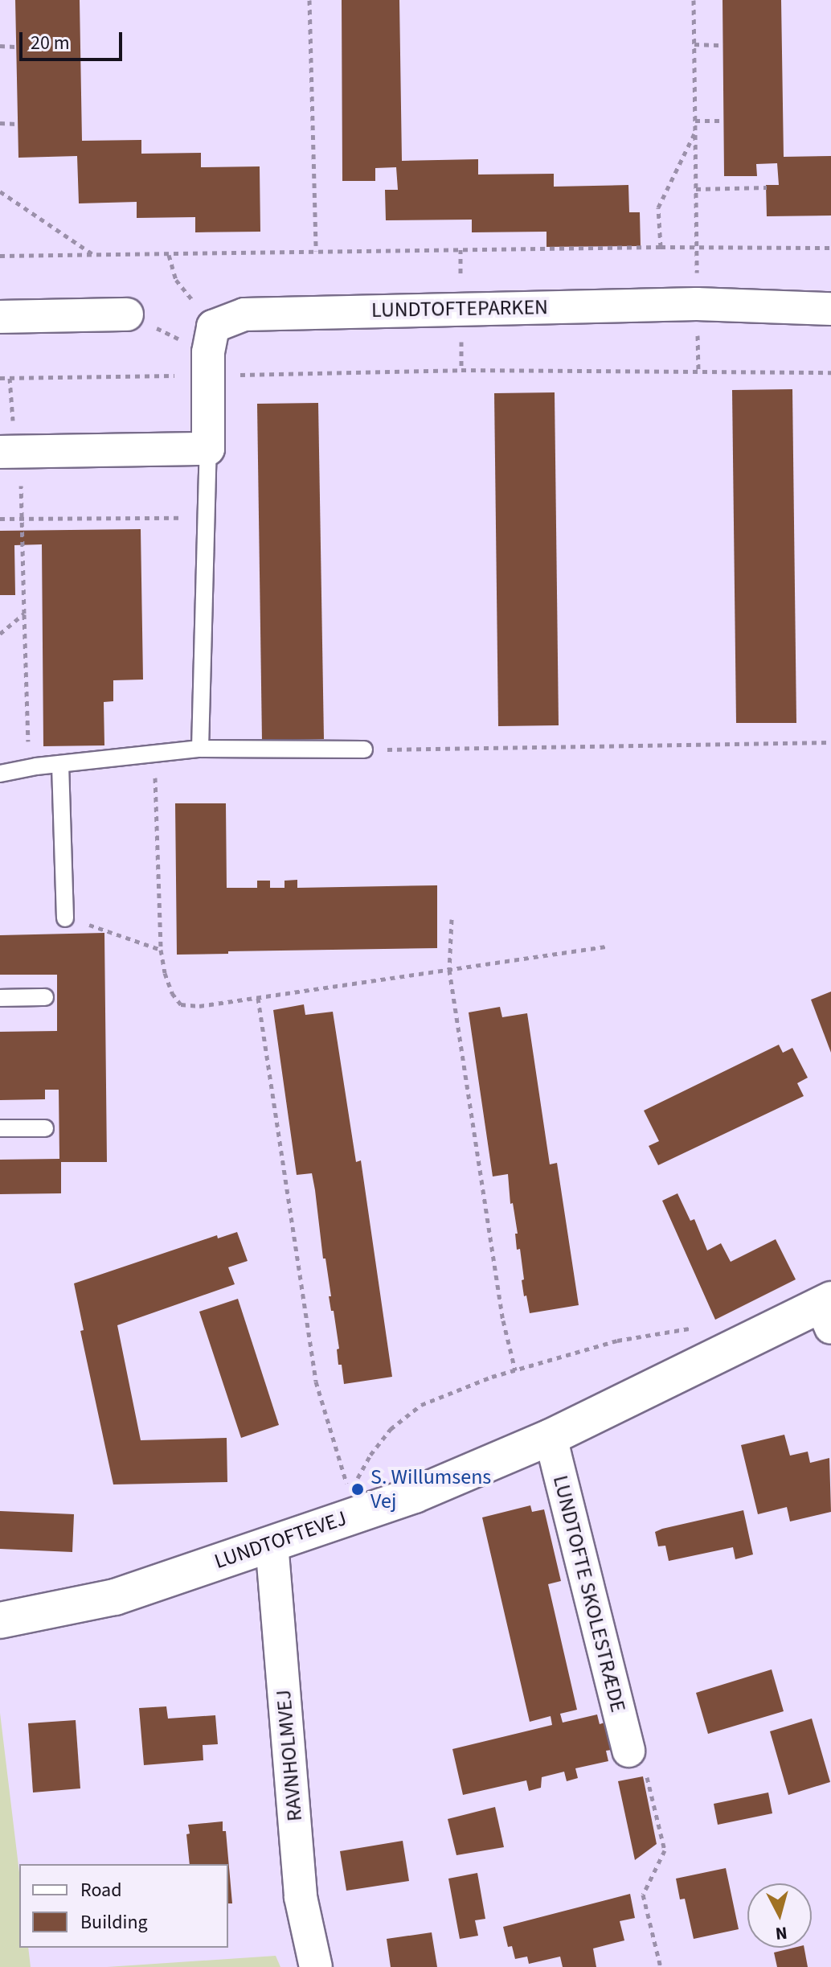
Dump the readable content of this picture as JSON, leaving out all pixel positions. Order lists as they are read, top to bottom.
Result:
{
  "streets": {
    "street": [
      "LUNDTOFTEPARKEN",
      "LUNDTOFTEVEJ",
      "LUNDTOFTE SKOLESTRÆDE",
      "RAVNHOLMVEJ"
    ]
  },
  "crossings": [
    ["LUNDTOFTEVEJ", "LUNDTOFTE SKOLESTRÆDE"],
    ["LUNDTOFTEVEJ", "RAVNHOLMVEJ"]
  ],
  "places": ["S. Willumsens Vej"],
  "legend": ["Road", "Building"],
  "scale_bar": "20 m",
  "north": "bottom"
}
